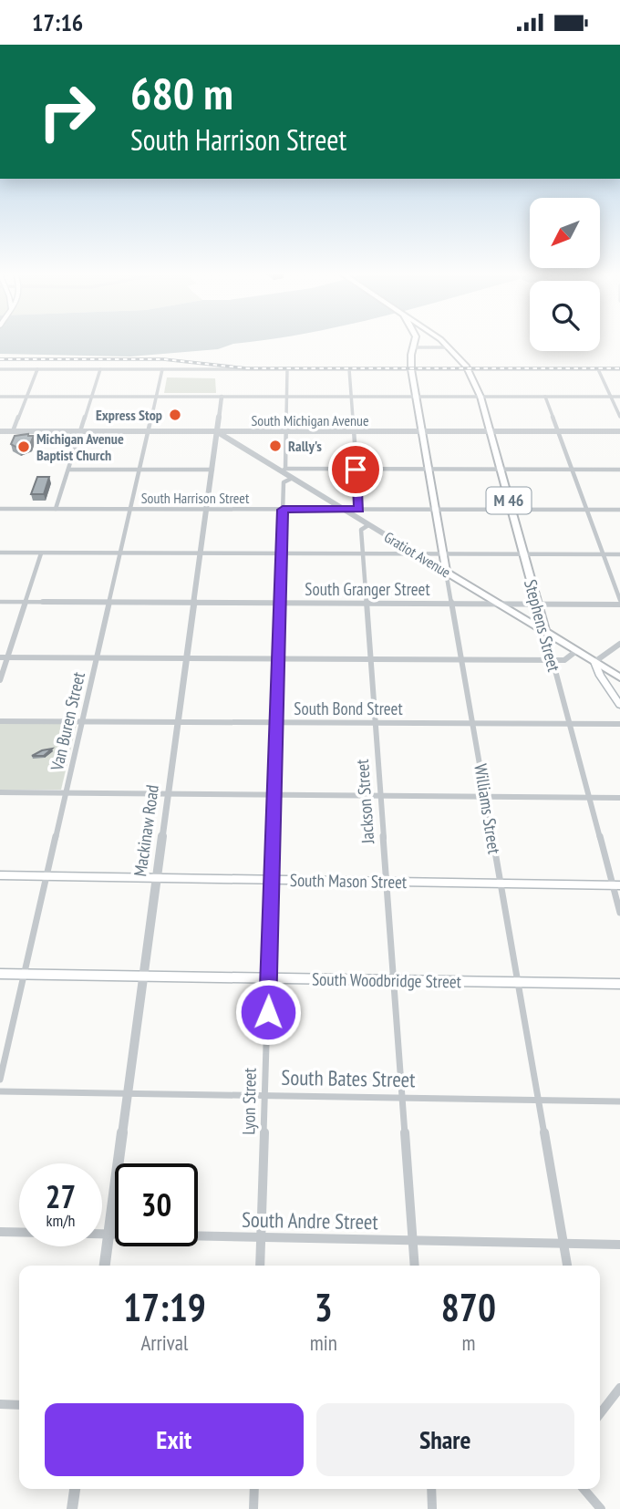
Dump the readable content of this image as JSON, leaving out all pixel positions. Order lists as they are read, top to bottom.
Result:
{
  "streets": {
    "highway": [
      "M 46",
      "Gratiot Avenue",
      "Stephens Street",
      "Williams Street"
    ],
    "main road": ["South Mason Street", "South Woodbridge Street"],
    "street": [
      "South Michigan Avenue",
      "South Harrison Street",
      "South Granger Street",
      "South Bond Street",
      "Van Buren Street",
      "Jackson Street",
      "Mackinaw Road",
      "South Bates Street",
      "Lyon Street",
      "South Andre Street"
    ]
  },
  "crossings": [
    ["South Michigan Avenue", "Gratiot Avenue"],
    ["South Michigan Avenue", "Stephens Street"],
    ["South Michigan Avenue", "Van Buren Street"],
    ["South Michigan Avenue", "Williams Street"],
    ["South Michigan Avenue", "Mackinaw Road"],
    ["South Harrison Street", "Gratiot Avenue"],
    ["South Harrison Street", "Stephens Street"],
    ["South Harrison Street", "Van Buren Street"],
    ["South Harrison Street", "Williams Street"],
    ["South Harrison Street", "Mackinaw Road"],
    ["South Harrison Street", "Lyon Street"],
    ["M 46", "Stephens Street"],
    ["Gratiot Avenue", "South Granger Street"],
    ["Gratiot Avenue", "Stephens Street"],
    ["Gratiot Avenue", "Jackson Street"],
    ["Gratiot Avenue", "Williams Street"],
    ["Gratiot Avenue", "Mackinaw Road"],
    ["Gratiot Avenue", "Lyon Street"],
    ["South Granger Street", "Stephens Street"],
    ["South Granger Street", "Van Buren Street"],
    ["South Granger Street", "Jackson Street"],
    ["South Granger Street", "Williams Street"],
    ["South Granger Street", "Mackinaw Road"],
    ["South Granger Street", "Lyon Street"],
    ["Stephens Street", "South Bond Street"],
    ["Stephens Street", "South Mason Street"],
    ["South Bond Street", "Van Buren Street"],
    ["South Bond Street", "Jackson Street"],
    ["South Bond Street", "Williams Street"],
    ["South Bond Street", "Mackinaw Road"],
    ["South Bond Street", "Lyon Street"],
    ["Van Buren Street", "South Mason Street"],
    ["Van Buren Street", "South Woodbridge Street"],
    ["Jackson Street", "South Mason Street"],
    ["Jackson Street", "South Woodbridge Street"],
    ["Jackson Street", "South Bates Street"],
    ["Jackson Street", "South Andre Street"],
    ["Williams Street", "South Mason Street"],
    ["Williams Street", "South Woodbridge Street"],
    ["Williams Street", "South Bates Street"],
    ["Williams Street", "South Andre Street"],
    ["Mackinaw Road", "South Mason Street"],
    ["Mackinaw Road", "South Woodbridge Street"],
    ["Mackinaw Road", "South Bates Street"],
    ["Mackinaw Road", "South Andre Street"],
    ["South Mason Street", "Lyon Street"],
    ["South Woodbridge Street", "Lyon Street"],
    ["South Bates Street", "Lyon Street"],
    ["Lyon Street", "South Andre Street"]
  ],
  "places": ["Express Stop", "Rally's", "Michigan Avenue Baptist Church"],
  "north": "bottom left",
  "page": {
    "status": "17:16",
    "turn": ["680 m", "South Harrison Street"],
    "speed": "27 km/h",
    "limit": "30",
    "eta": [
      "17:19",
      "Arrival",
      "3",
      "min",
      "870",
      "m"
    ],
    "buttons": ["Exit", "Share"]
  }
}
